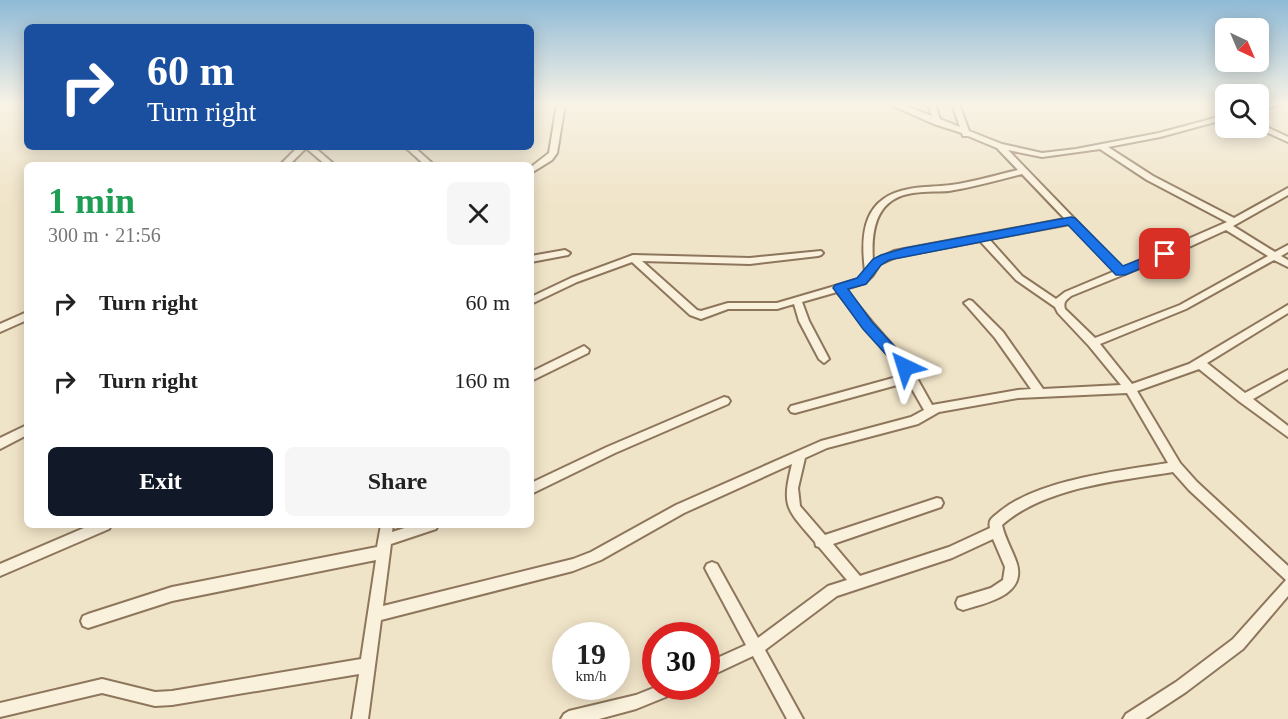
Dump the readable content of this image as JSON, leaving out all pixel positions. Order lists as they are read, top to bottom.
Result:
{
  "north": "bottom right",
  "page": {
    "turn": ["60 m", "Turn right"],
    "heading": ["1 min", "300 m · 21:56"],
    "list": [
      {
        "name": "Turn right",
        "value": "60 m"
      },
      {
        "name": "Turn right",
        "value": "160 m"
      }
    ],
    "buttons": ["Exit", "Share"],
    "speed": "19 km/h",
    "limit": "30"
  }
}
